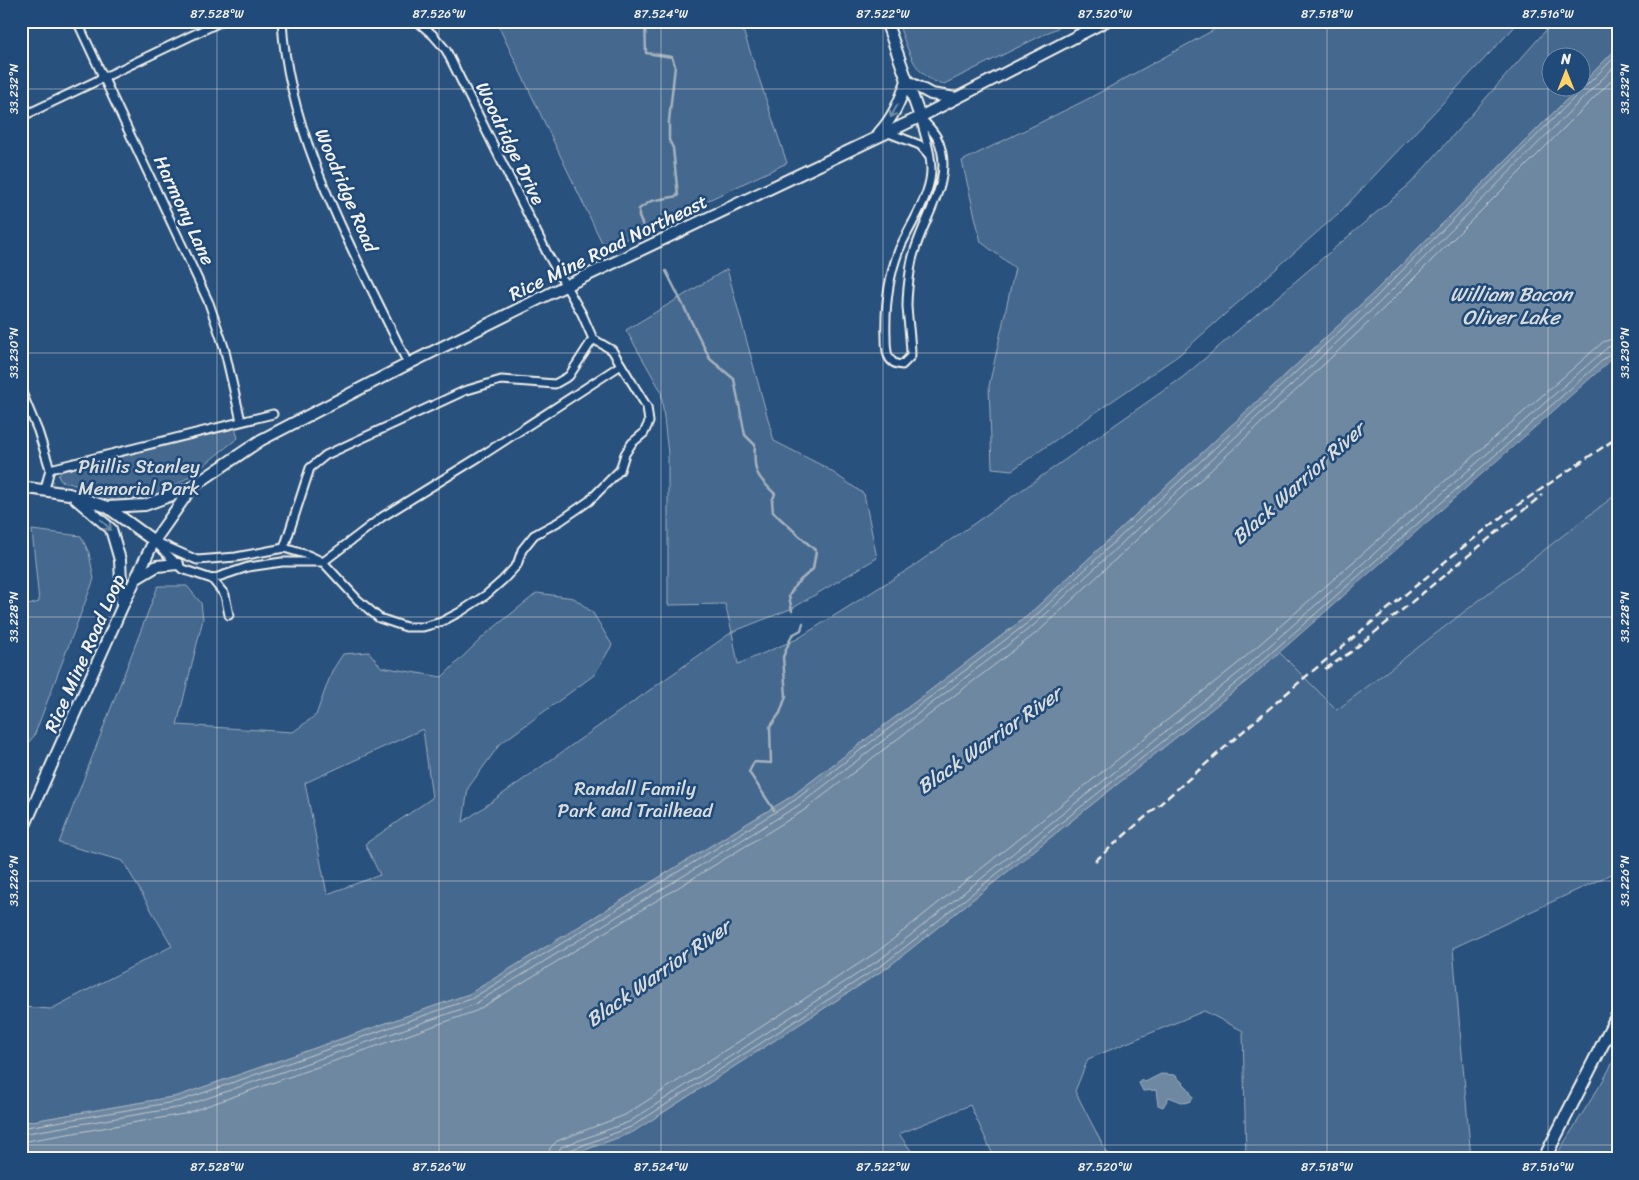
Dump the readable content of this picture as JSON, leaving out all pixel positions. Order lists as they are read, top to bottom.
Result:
{
  "streets": {
    "main road": ["Rice Mine Road Northeast", "Rice Mine Road Loop"],
    "street": ["Woodridge Drive", "Woodridge Road", "Harmony Lane"]
  },
  "crossings": [
    ["Woodridge Drive", "Rice Mine Road Northeast"],
    ["Woodridge Road", "Rice Mine Road Northeast"],
    ["Rice Mine Road Northeast", "Rice Mine Road Loop"]
  ],
  "water": ["William Bacon Oliver Lake", "Black Warrior River"],
  "parks": ["Phillis Stanley Memorial Park", "Randall Family Park and Trailhead"],
  "north": "top",
  "coordinates": [
    "87.528°W",
    "87.526°W",
    "87.524°W",
    "87.522°W",
    "87.520°W",
    "87.518°W",
    "87.516°W",
    "33.232°N",
    "33.230°N",
    "33.228°N",
    "33.226°N"
  ]
}
